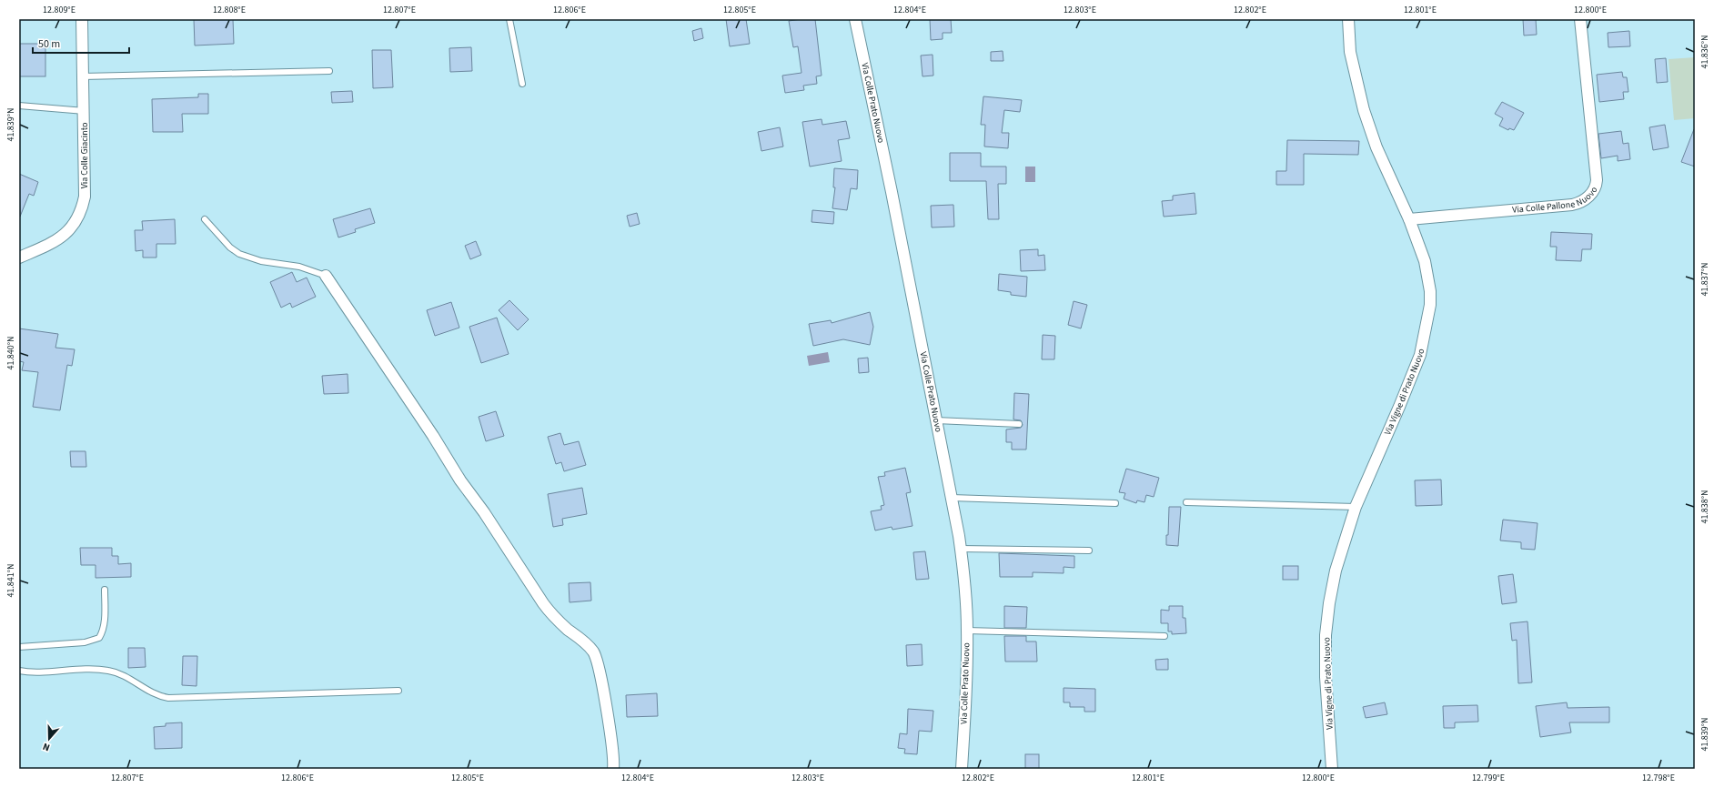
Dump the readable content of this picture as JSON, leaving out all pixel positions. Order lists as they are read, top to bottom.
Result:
{
  "streets": {
    "street": [
      "Via Colle Prato Nuovo",
      "Via Colle Giacinto",
      "Via Colle Pallone Nuovo",
      "Via Vigne di Prato Nuovo"
    ]
  },
  "crossings": [
    ["Via Colle Pallone Nuovo", "Via Vigne di Prato Nuovo"]
  ],
  "scale_bar": "50 m",
  "north": "bottom",
  "coordinates": [
    "12.809°E",
    "12.808°E",
    "12.807°E",
    "12.806°E",
    "12.805°E",
    "12.804°E",
    "12.803°E",
    "12.802°E",
    "12.801°E",
    "12.800°E",
    "41.836°N",
    "41.839°N",
    "41.837°N",
    "41.840°N",
    "41.838°N",
    "41.841°N",
    "12.799°E",
    "12.798°E"
  ]
}
